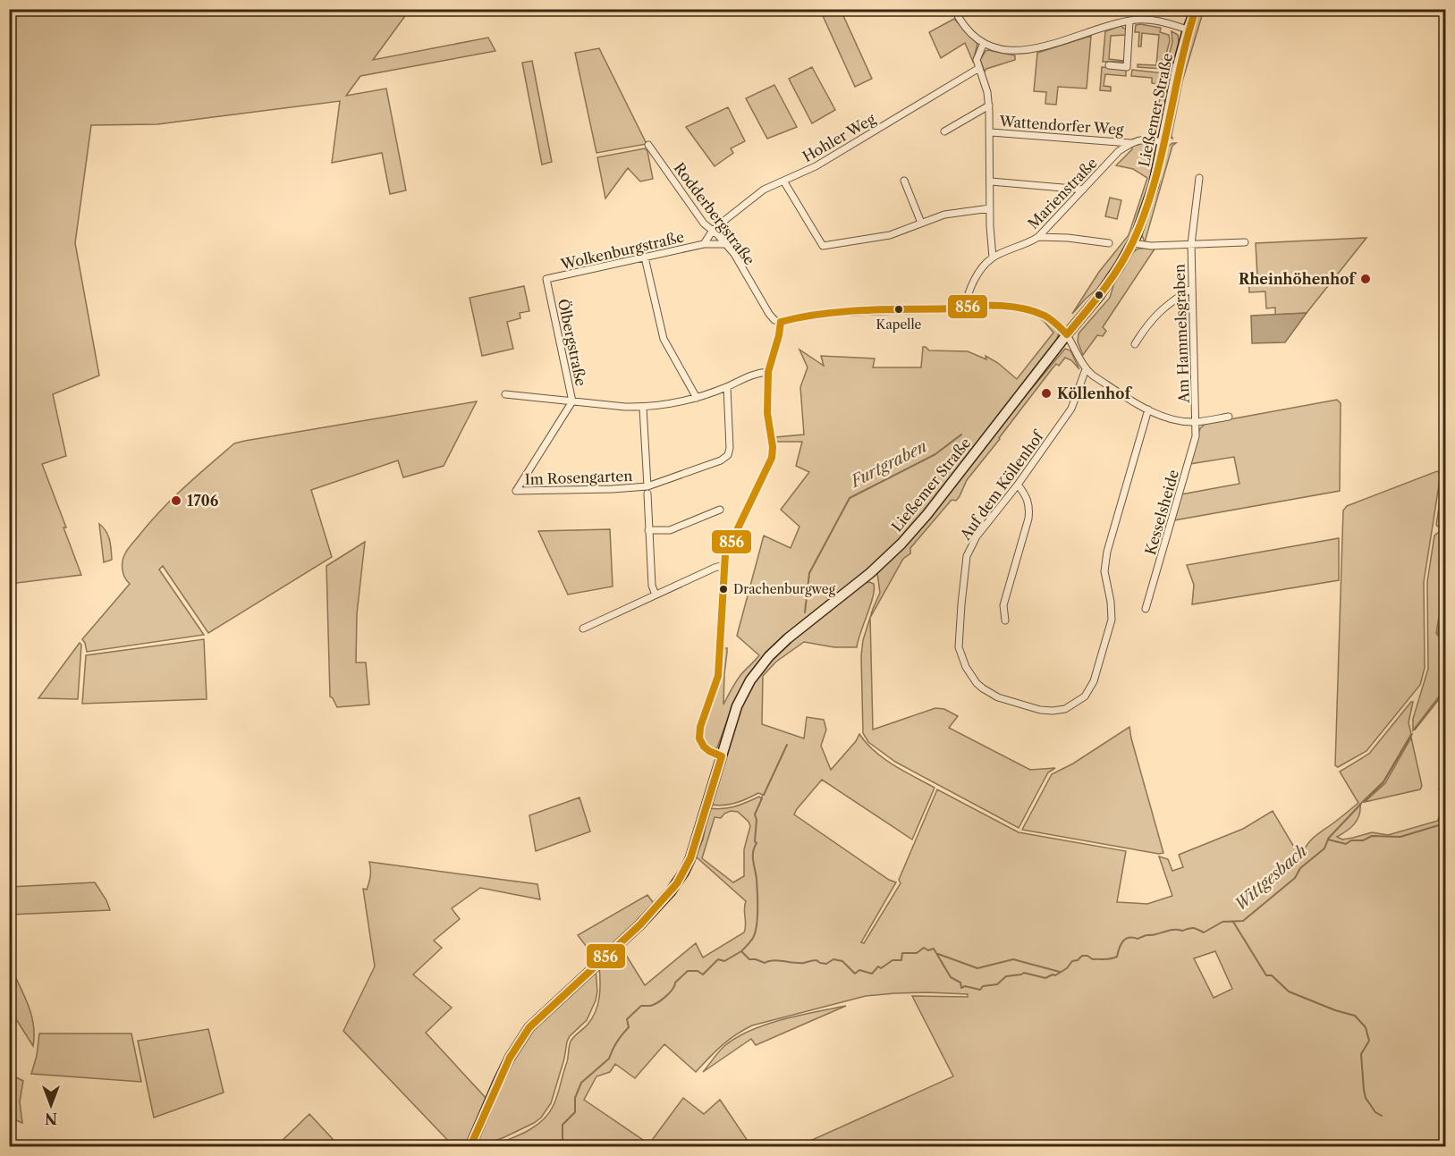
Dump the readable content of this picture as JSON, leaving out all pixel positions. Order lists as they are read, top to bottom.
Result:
{
  "streets": {
    "street": [
      "Ließemer Straße",
      "Wattendorfer Weg",
      "Hohler Weg",
      "Marienstraße",
      "Rodderbergstraße",
      "Wolkenburgstraße",
      "Am Hammelsgraben",
      "Ölbergstraße",
      "Im Rosengarten",
      "Auf dem Köllenhof",
      "Kesselsheide"
    ]
  },
  "crossings": [
    ["Ließemer Straße", "Am Hammelsgraben"],
    ["Wattendorfer Weg", "Marienstraße"],
    ["Hohler Weg", "Rodderbergstraße"],
    ["Hohler Weg", "Wolkenburgstraße"],
    ["Rodderbergstraße", "Wolkenburgstraße"],
    ["Wolkenburgstraße", "Ölbergstraße"],
    ["Am Hammelsgraben", "Kesselsheide"],
    ["Ölbergstraße", "Im Rosengarten"]
  ],
  "water": ["Furtgraben", "Wittgesbach"],
  "places": [
    "Rheinhöhenhof",
    "Kapelle",
    "Köllenhof",
    "1706",
    "Drachenburgweg"
  ],
  "lines": ["transit line 856"],
  "north": "bottom"
}
